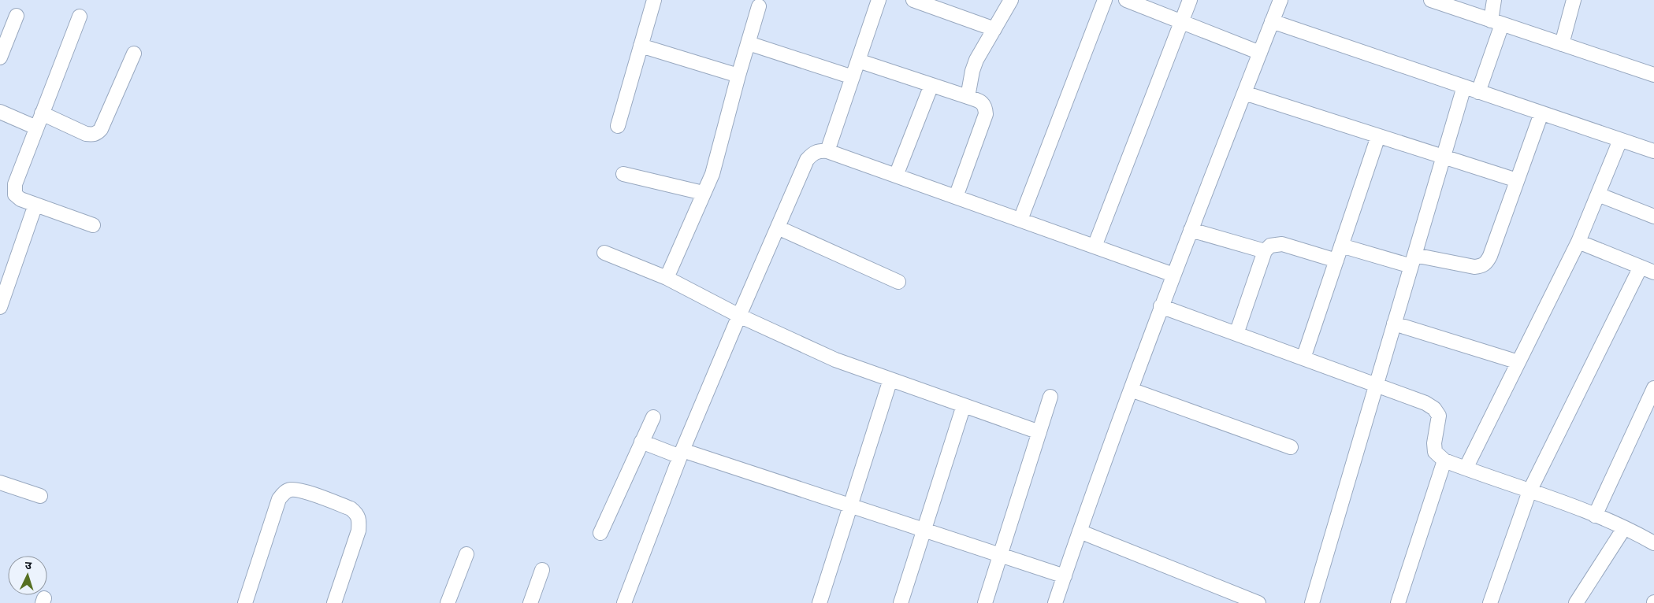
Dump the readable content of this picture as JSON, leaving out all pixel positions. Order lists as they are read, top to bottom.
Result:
{
  "north": "top"
}
